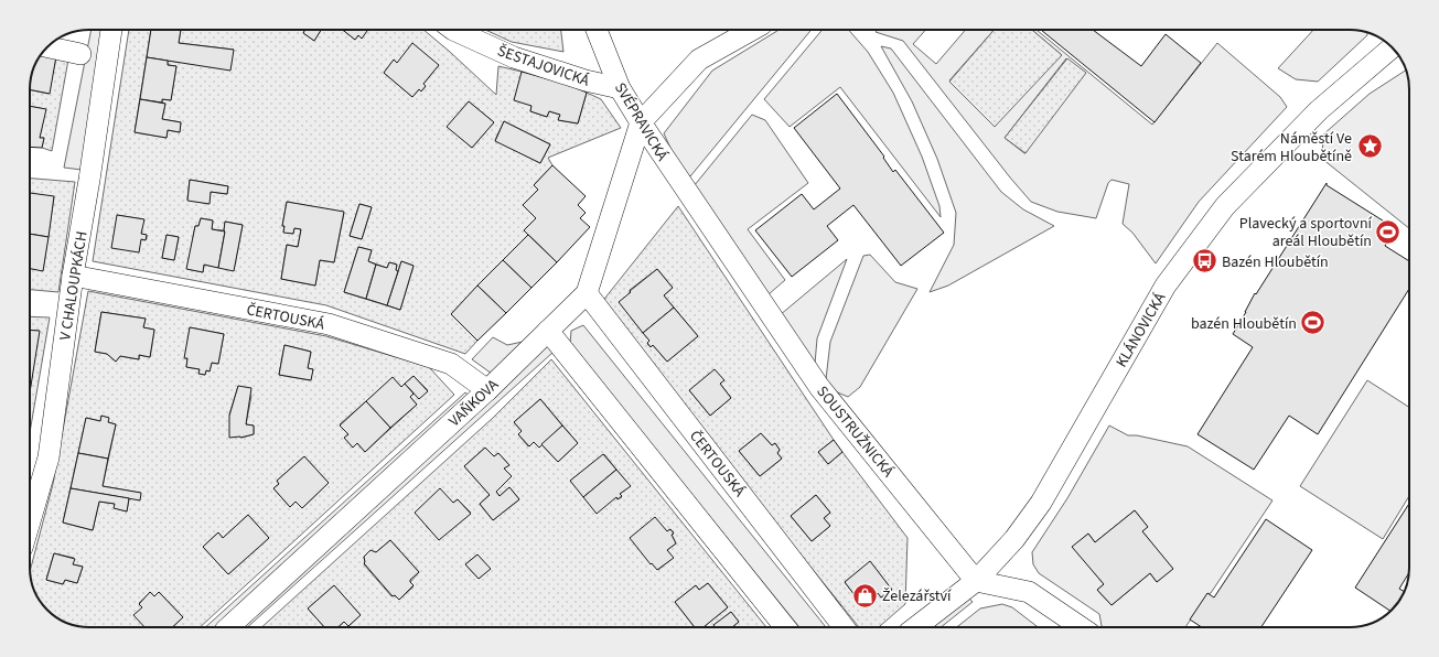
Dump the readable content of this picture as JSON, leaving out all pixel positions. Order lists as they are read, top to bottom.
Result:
{
  "streets": {
    "street": [
      "ŠESTAJOVICKÁ",
      "SVÉPRAVICKÁ",
      "V CHALOUPKÁCH",
      "ČERTOUSKÁ",
      "KLÁNOVICKÁ",
      "VAŇKOVA",
      "SOUSTRUŽNICKÁ"
    ]
  },
  "crossings": [
    ["ŠESTAJOVICKÁ", "SVÉPRAVICKÁ"],
    ["SVÉPRAVICKÁ", "VAŇKOVA"],
    ["SVÉPRAVICKÁ", "SOUSTRUŽNICKÁ"],
    ["V CHALOUPKÁCH", "ČERTOUSKÁ"],
    ["ČERTOUSKÁ", "VAŇKOVA"],
    ["KLÁNOVICKÁ", "SOUSTRUŽNICKÁ"]
  ],
  "places": {
    "place": ["Náměstí Ve Starém Hloubětíně"],
    "sports": ["Plavecký a sportovní areál Hloubětín", "bazén Hloubětín"],
    "bus stop": ["Bazén Hloubětín"],
    "shop": ["Železářství"]
  }
}
